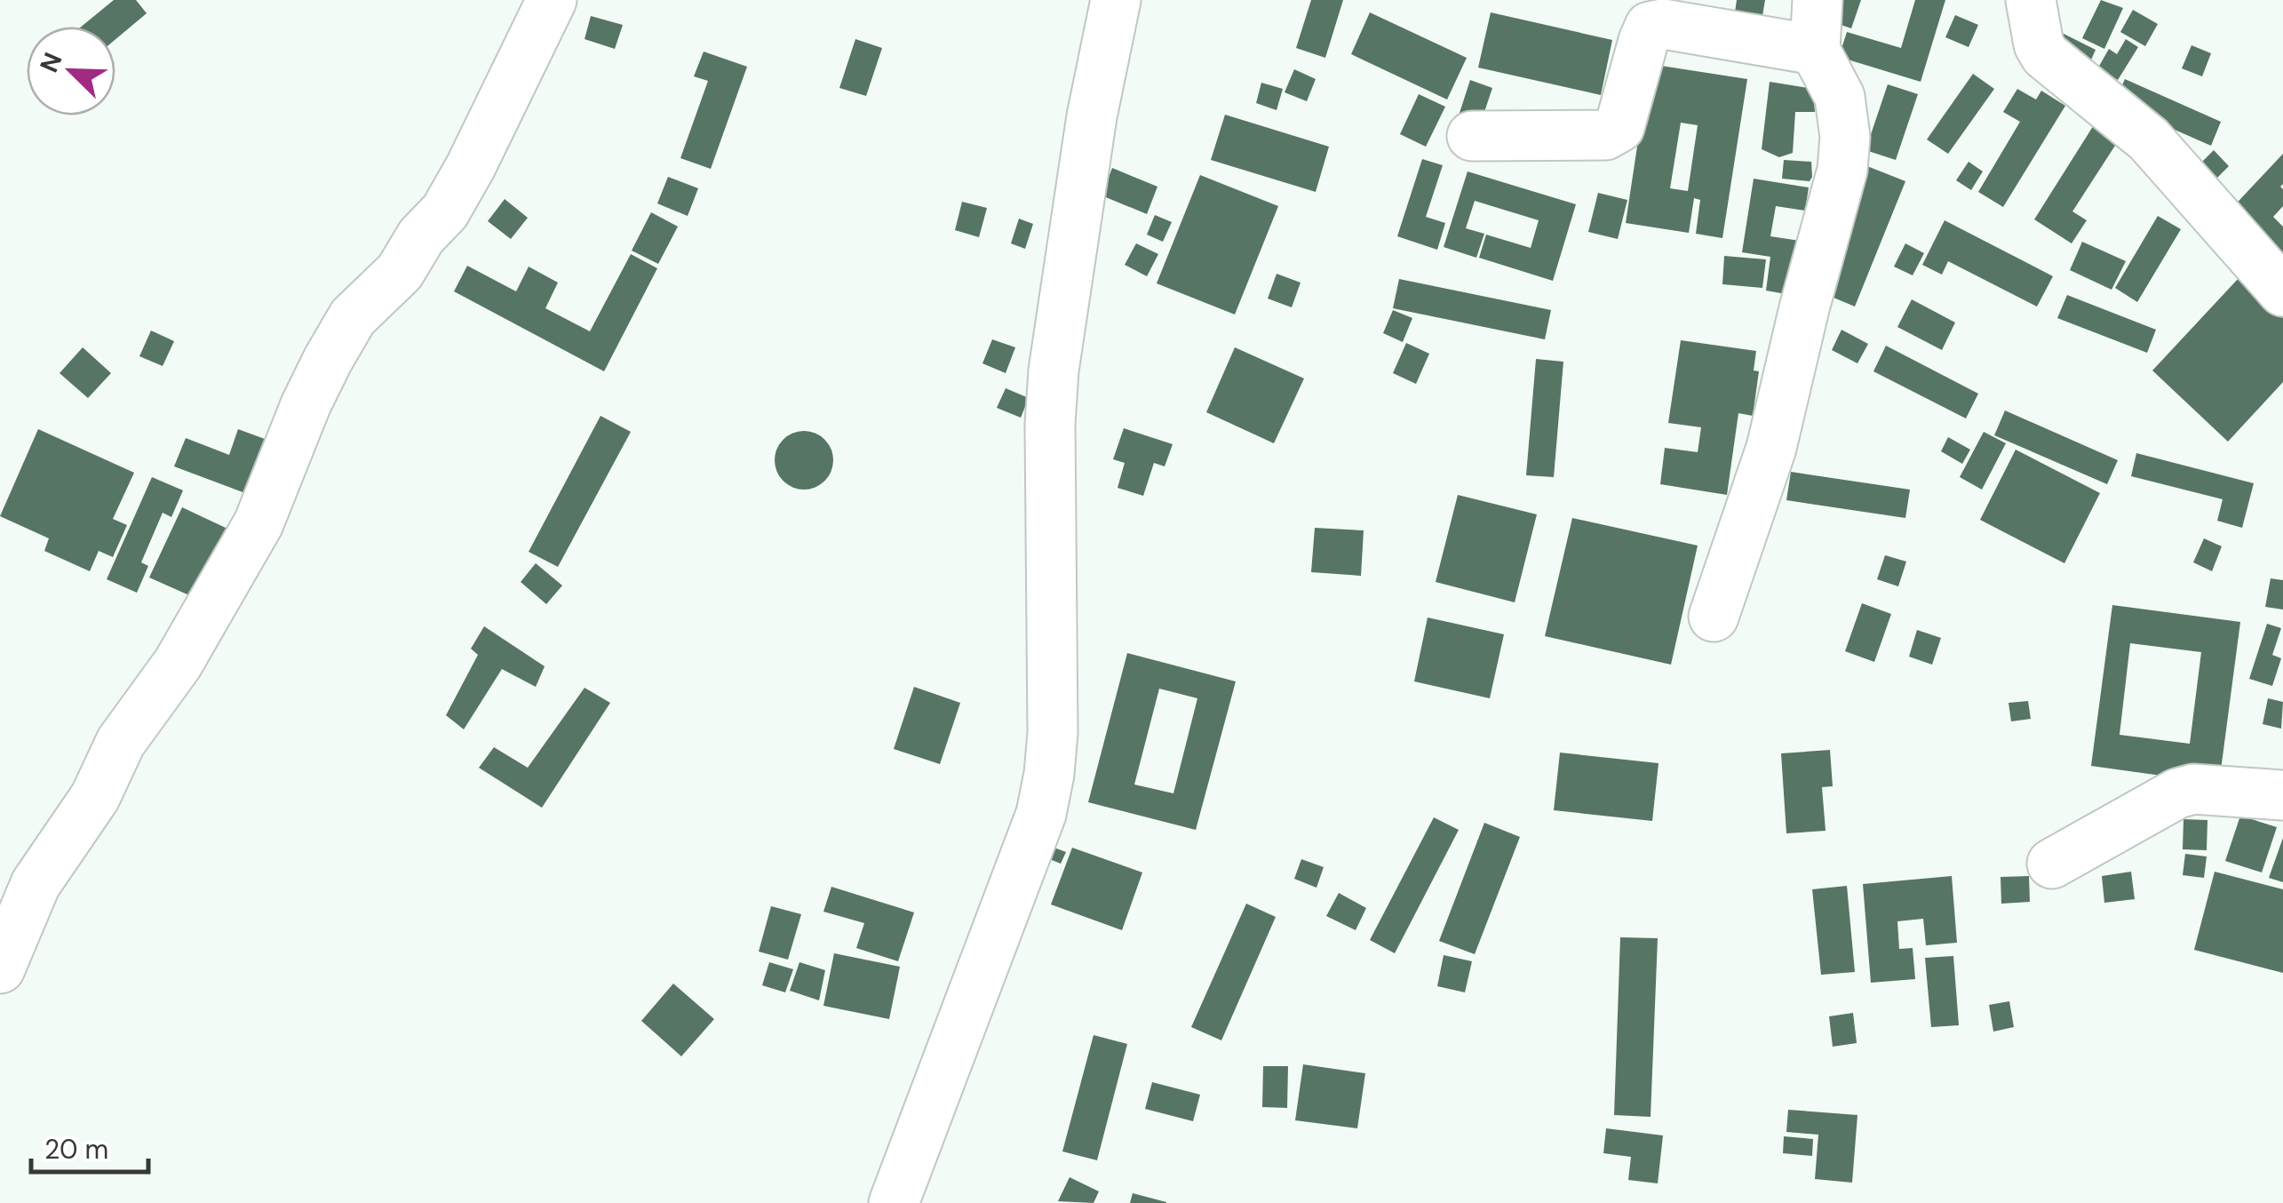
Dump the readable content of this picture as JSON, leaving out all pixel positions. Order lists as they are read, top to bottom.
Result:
{
  "scale_bar": "20 m",
  "north": "top left"
}
